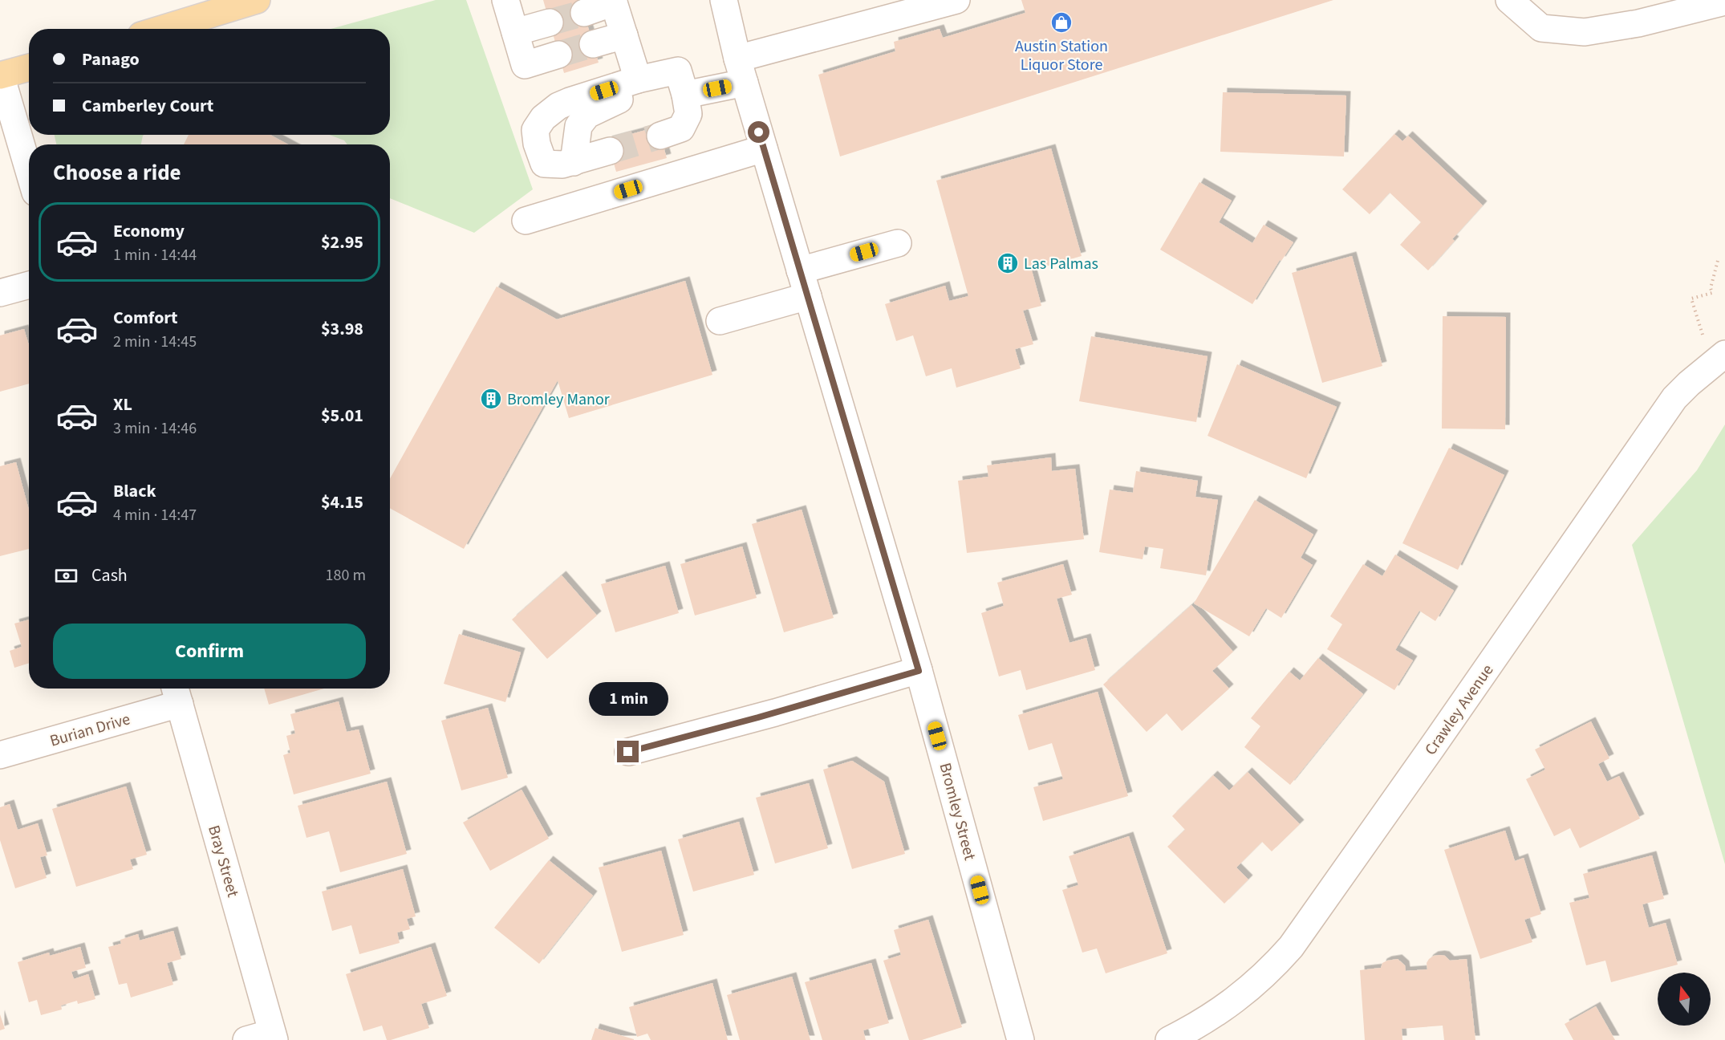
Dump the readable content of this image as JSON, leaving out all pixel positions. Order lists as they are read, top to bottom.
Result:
{
  "streets": {
    "street": [
      "Crawley Avenue",
      "Burian Drive",
      "Bromley Street",
      "Bray Street"
    ]
  },
  "crossings": [
    ["Burian Drive", "Bray Street"]
  ],
  "places": {
    "shop": ["Austin Station Liquor Store"],
    "building": ["Las Palmas", "Bromley Manor"]
  },
  "north": "top",
  "page": {
    "banner": ["Panago", "Camberley Court"],
    "heading": "Choose a ride",
    "list": [
      {
        "name": "Economy",
        "note": "1 min · 14:44",
        "value": "$2.95"
      },
      {
        "name": "Comfort",
        "note": "2 min · 14:45",
        "value": "$3.98"
      },
      {
        "name": "XL",
        "note": "3 min · 14:46",
        "value": "$5.01"
      },
      {
        "name": "Black",
        "note": "4 min · 14:47",
        "value": "$4.15"
      }
    ],
    "pay": ["Cash", "180 m"],
    "buttons": "Confirm",
    "bubble": "1 min"
  }
}
